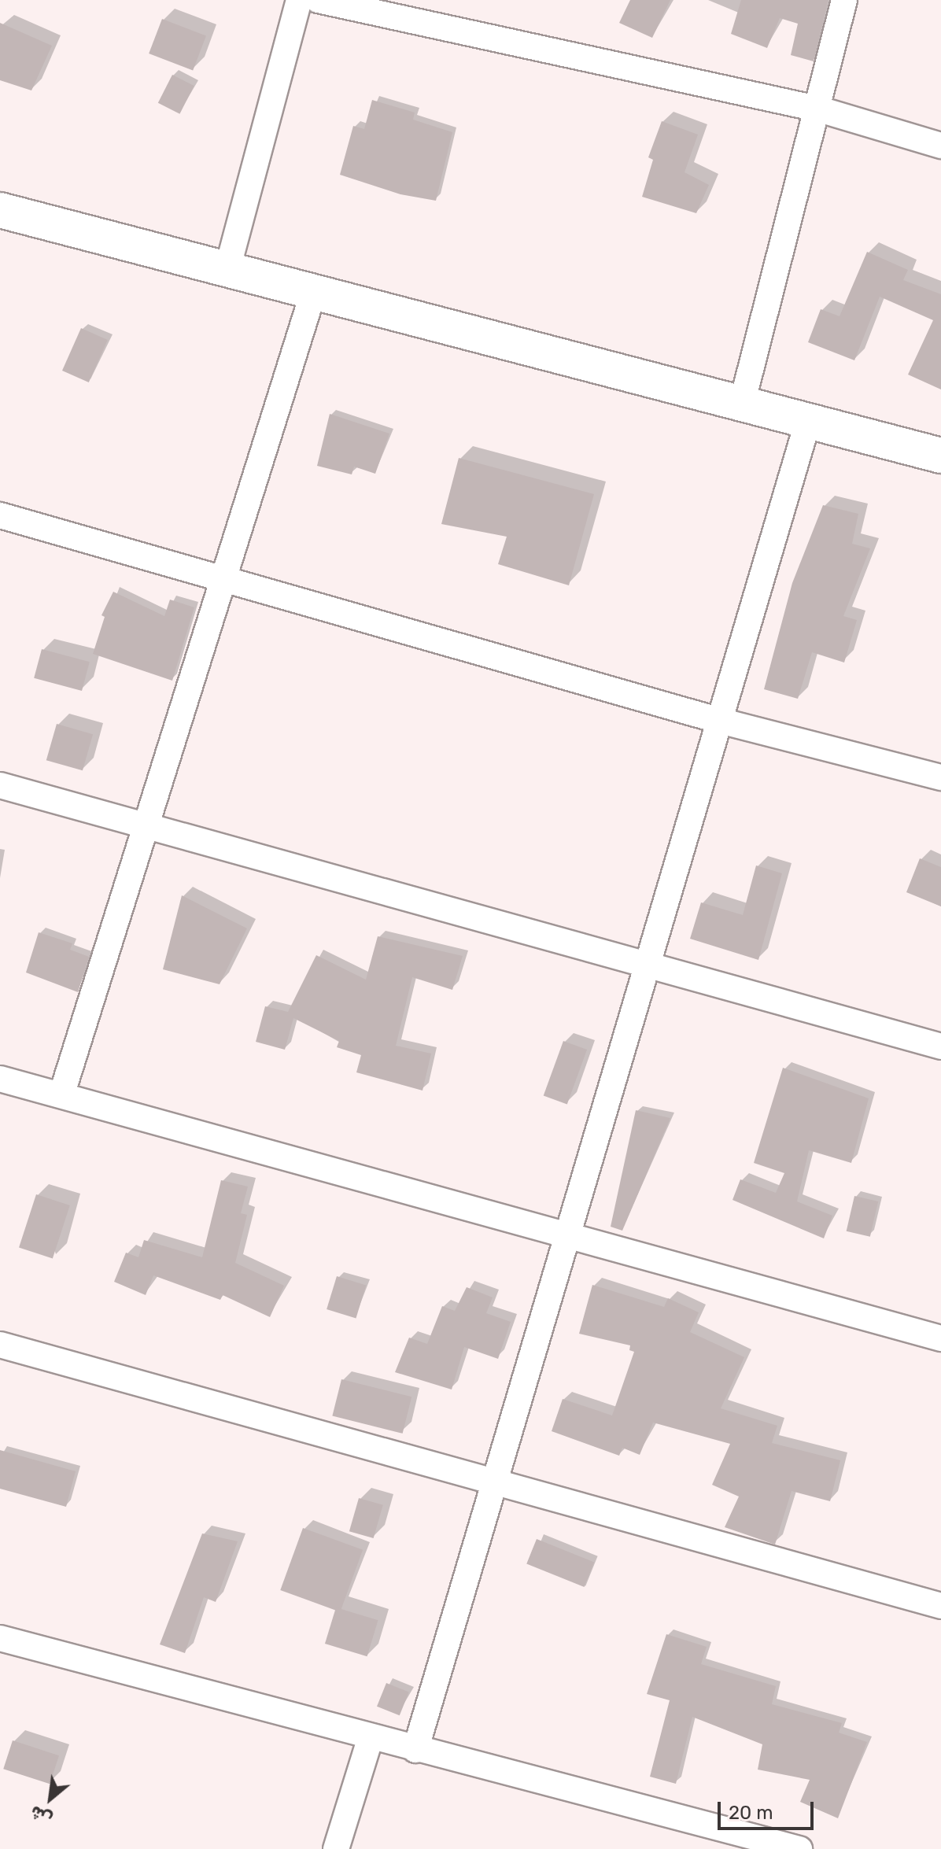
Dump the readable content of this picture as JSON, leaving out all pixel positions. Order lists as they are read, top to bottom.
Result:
{
  "scale_bar": "20 m",
  "north": "bottom left"
}
